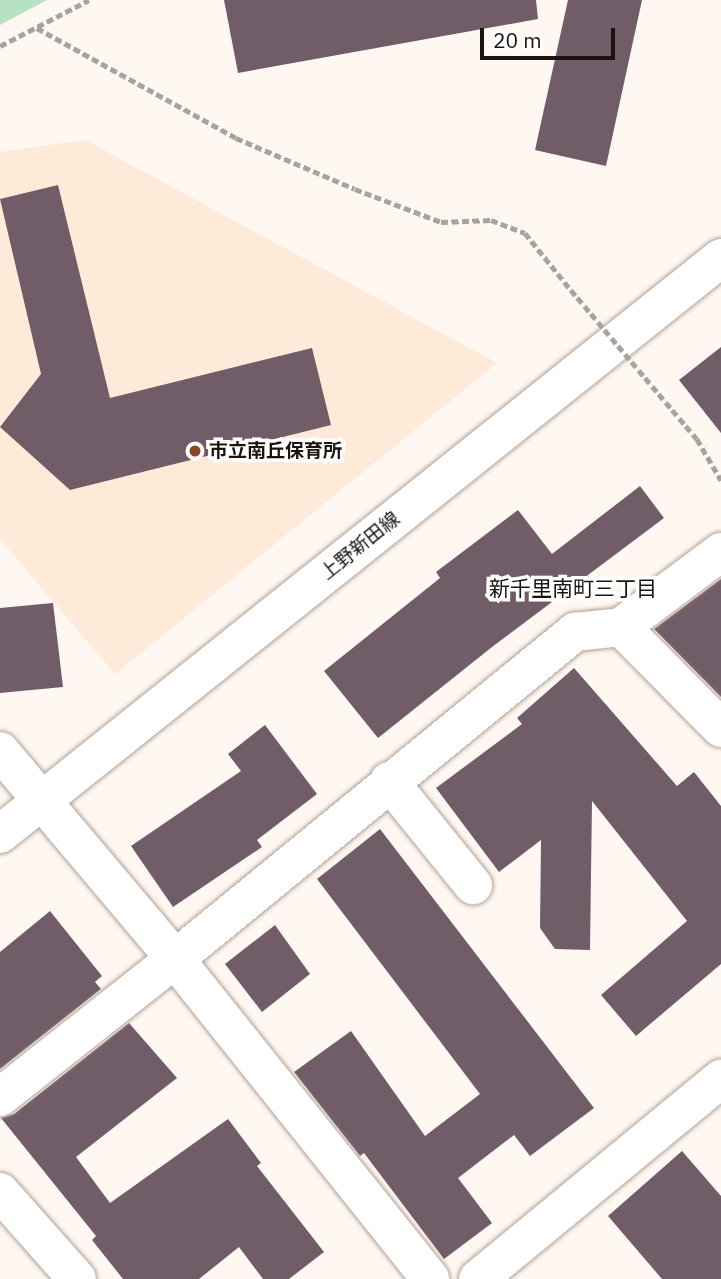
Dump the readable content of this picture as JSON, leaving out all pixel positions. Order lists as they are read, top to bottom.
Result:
{
  "streets": {
    "street": ["上野新田線"]
  },
  "districts": ["新千里南町三丁目"],
  "places": ["市立南丘保育所"],
  "scale_bar": "20 m"
}
